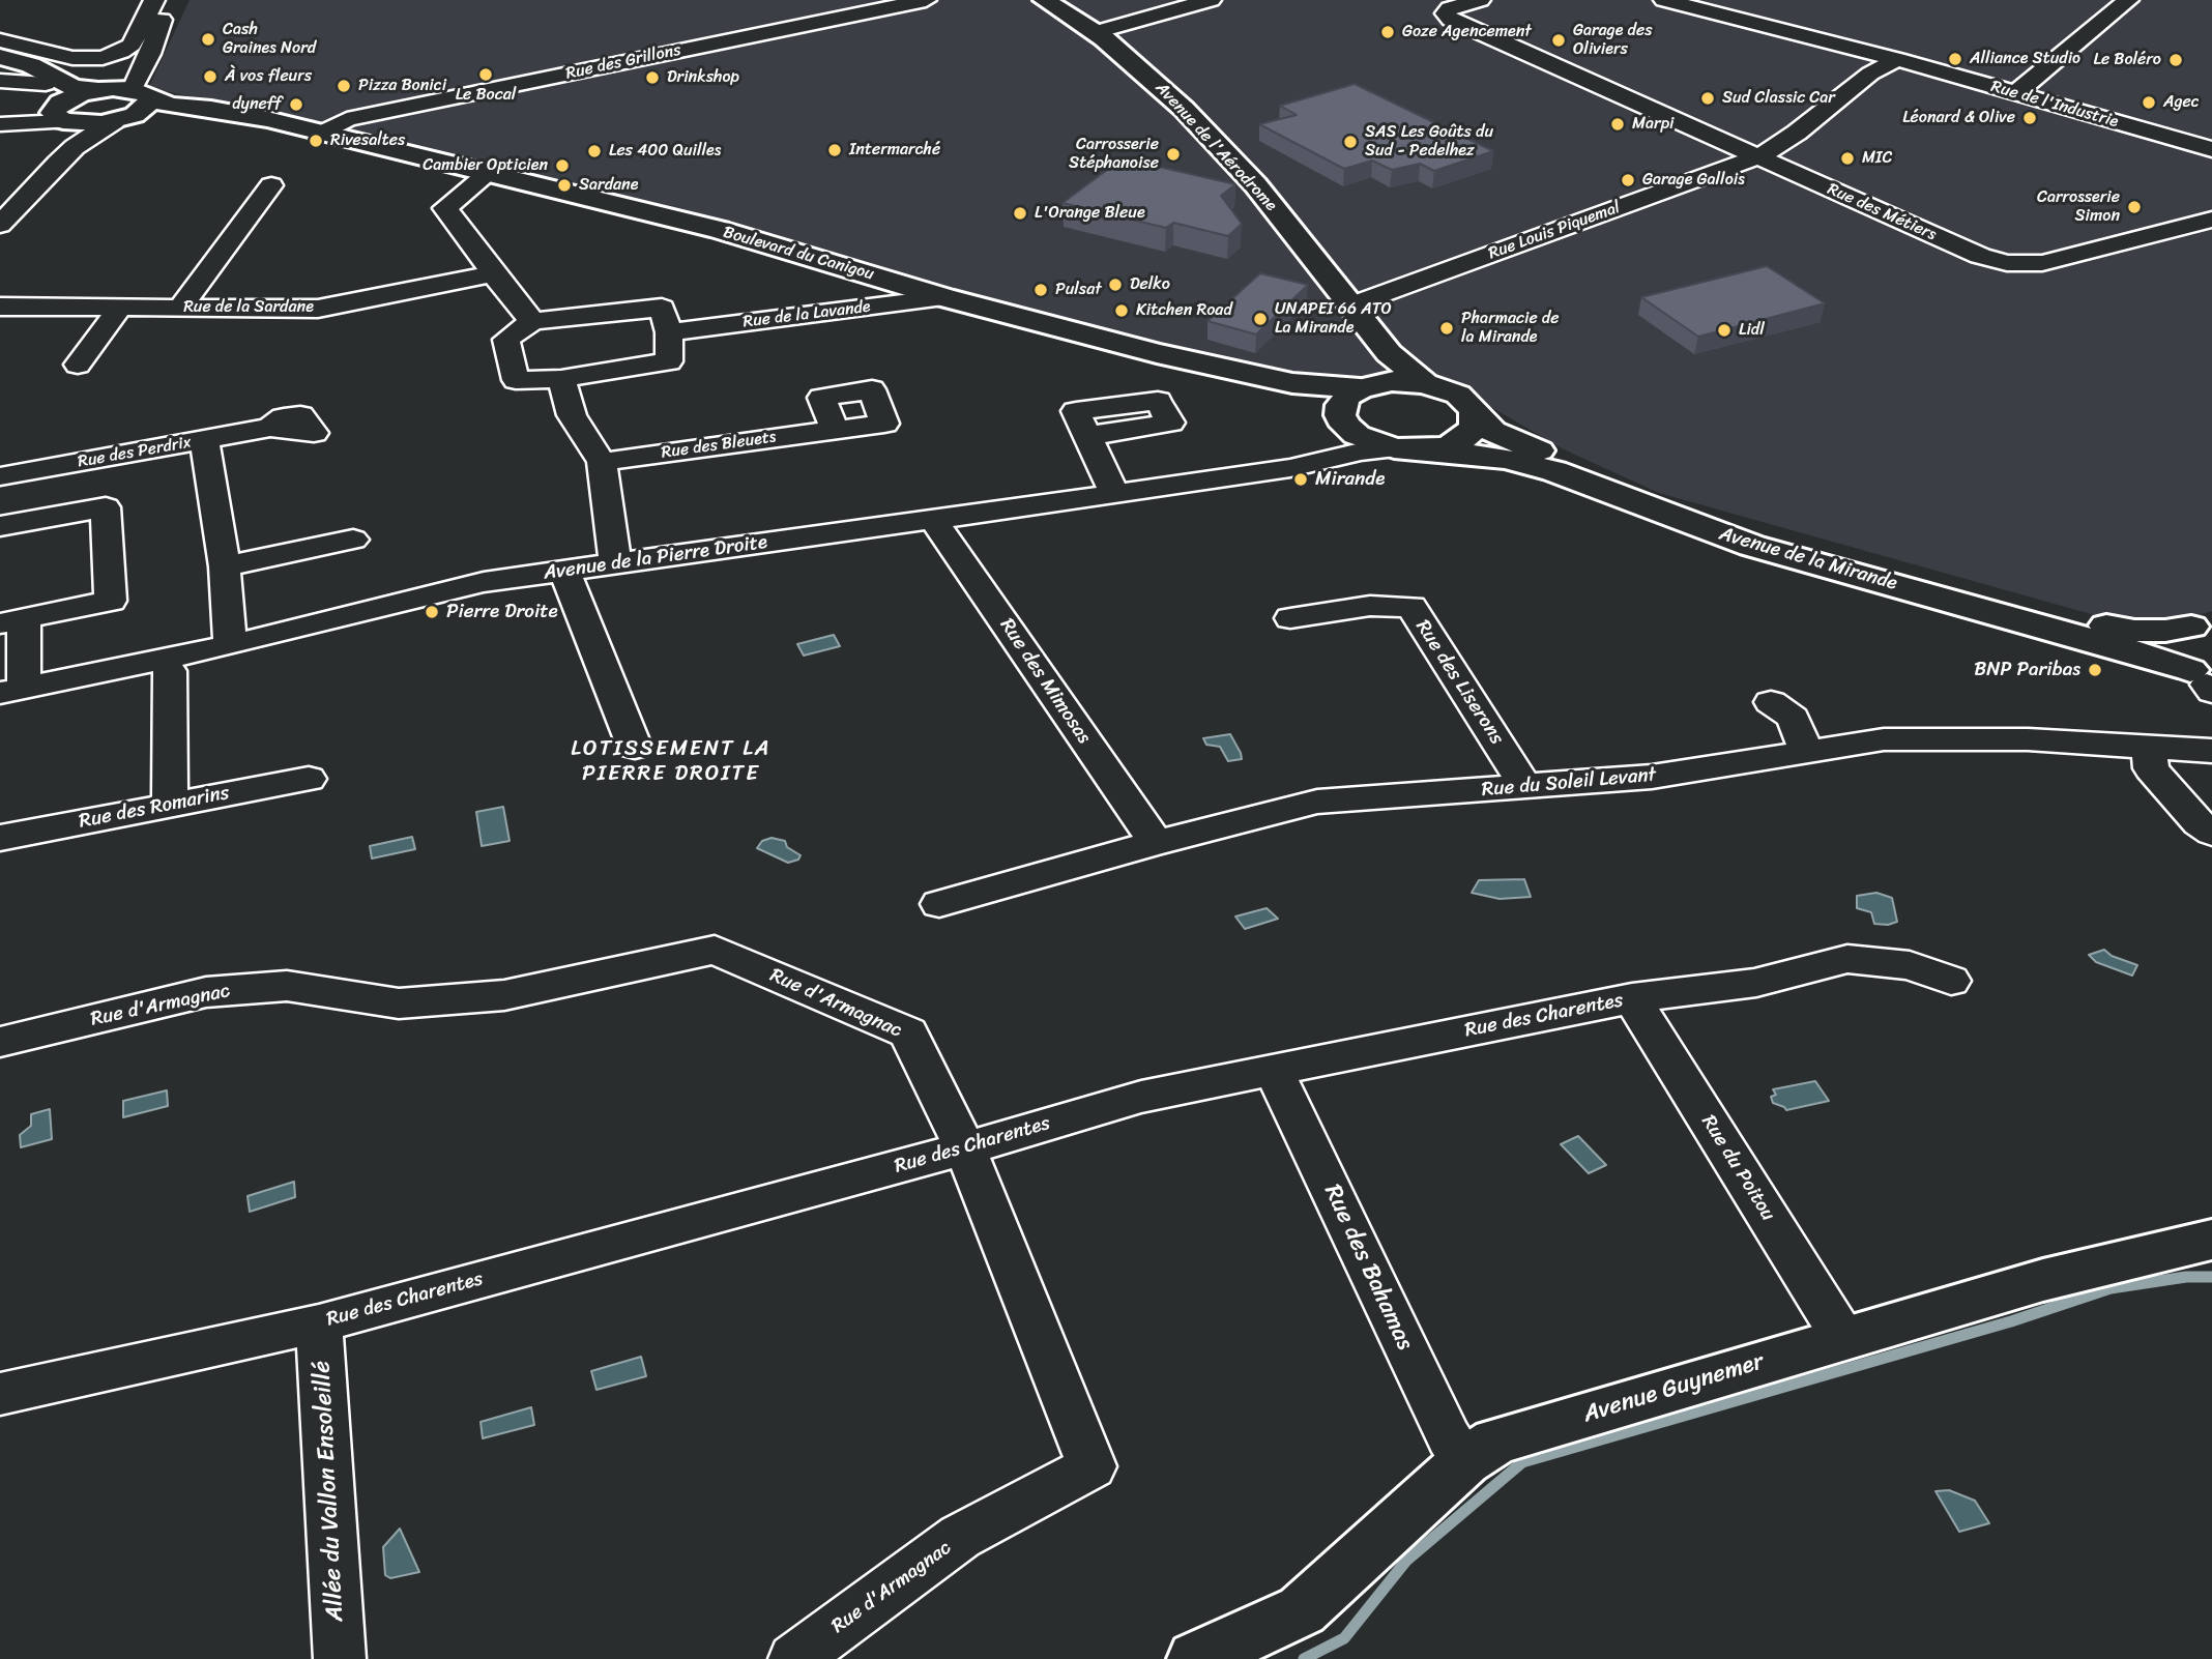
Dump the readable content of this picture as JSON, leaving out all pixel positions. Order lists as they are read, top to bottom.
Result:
{
  "streets": {
    "street": [
      "Rue des Grillons",
      "Rue de l'Industrie",
      "Avenue de l'Aérodrome",
      "Rue des Métiers",
      "Rue Louis Piquemal",
      "Boulevard du Canigou",
      "Rue de la Sardane",
      "Rue de la Lavande",
      "Rue des Bleuets",
      "Rue des Perdrix",
      "Avenue de la Pierre Droite",
      "Avenue de la Mirande",
      "Rue des Mimosas",
      "Rue des Liserons",
      "Rue du Soleil Levant",
      "Rue des Romarins",
      "Rue d'Armagnac",
      "Rue des Charentes",
      "Rue du Poitou",
      "Rue des Bahamas",
      "Avenue Guynemer",
      "Allée du Vallon Ensoleillé"
    ]
  },
  "crossings": [
    ["Rue des Grillons", "Boulevard du Canigou"],
    ["Rue de l'Industrie", "Rue Louis Piquemal"],
    ["Avenue de l'Aérodrome", "Rue Louis Piquemal"],
    ["Avenue de l'Aérodrome", "Boulevard du Canigou"],
    ["Avenue de l'Aérodrome", "Avenue de la Mirande"],
    ["Rue des Métiers", "Rue Louis Piquemal"],
    ["Boulevard du Canigou", "Rue de la Lavande"],
    ["Boulevard du Canigou", "Avenue de la Pierre Droite"],
    ["Boulevard du Canigou", "Avenue de la Mirande"],
    ["Avenue de la Pierre Droite", "Rue des Mimosas"],
    ["Rue des Mimosas", "Rue du Soleil Levant"],
    ["Rue des Liserons", "Rue du Soleil Levant"],
    ["Rue d'Armagnac", "Rue des Charentes"],
    ["Rue des Charentes", "Rue du Poitou"],
    ["Rue des Charentes", "Rue des Bahamas"],
    ["Rue des Charentes", "Allée du Vallon Ensoleillé"],
    ["Rue du Poitou", "Avenue Guynemer"],
    ["Rue des Bahamas", "Avenue Guynemer"]
  ],
  "districts": ["LOTISSEMENT LA PIERRE DROITE"],
  "places": [
    "Goze Agencement",
    "Cash Graines Nord",
    "Garage des Oliviers",
    "Alliance Studio",
    "Le Boléro",
    "Le Bocal",
    "À vos fleurs",
    "Drinkshop",
    "Pizza Bonici",
    "Sud Classic Car",
    "Agec",
    "dyneff",
    "Léonard & Olive",
    "Marpi",
    "Rivesaltes",
    "SAS Les Goûts du Sud - Pedelhez",
    "Intermarché",
    "Les 400 Quilles",
    "Carrosserie Stéphanoise",
    "MIC",
    "Cambier Opticien",
    "Garage Gallois",
    "Sardane",
    "Carrosserie Simon",
    "L'Orange Bleue",
    "Delko",
    "Pulsat",
    "Kitchen Road",
    "UNAPEI 66 ATO La Mirande",
    "Pharmacie de la Mirande",
    "Lidl",
    "Mirande",
    "Pierre Droite",
    "BNP Paribas"
  ]
}
